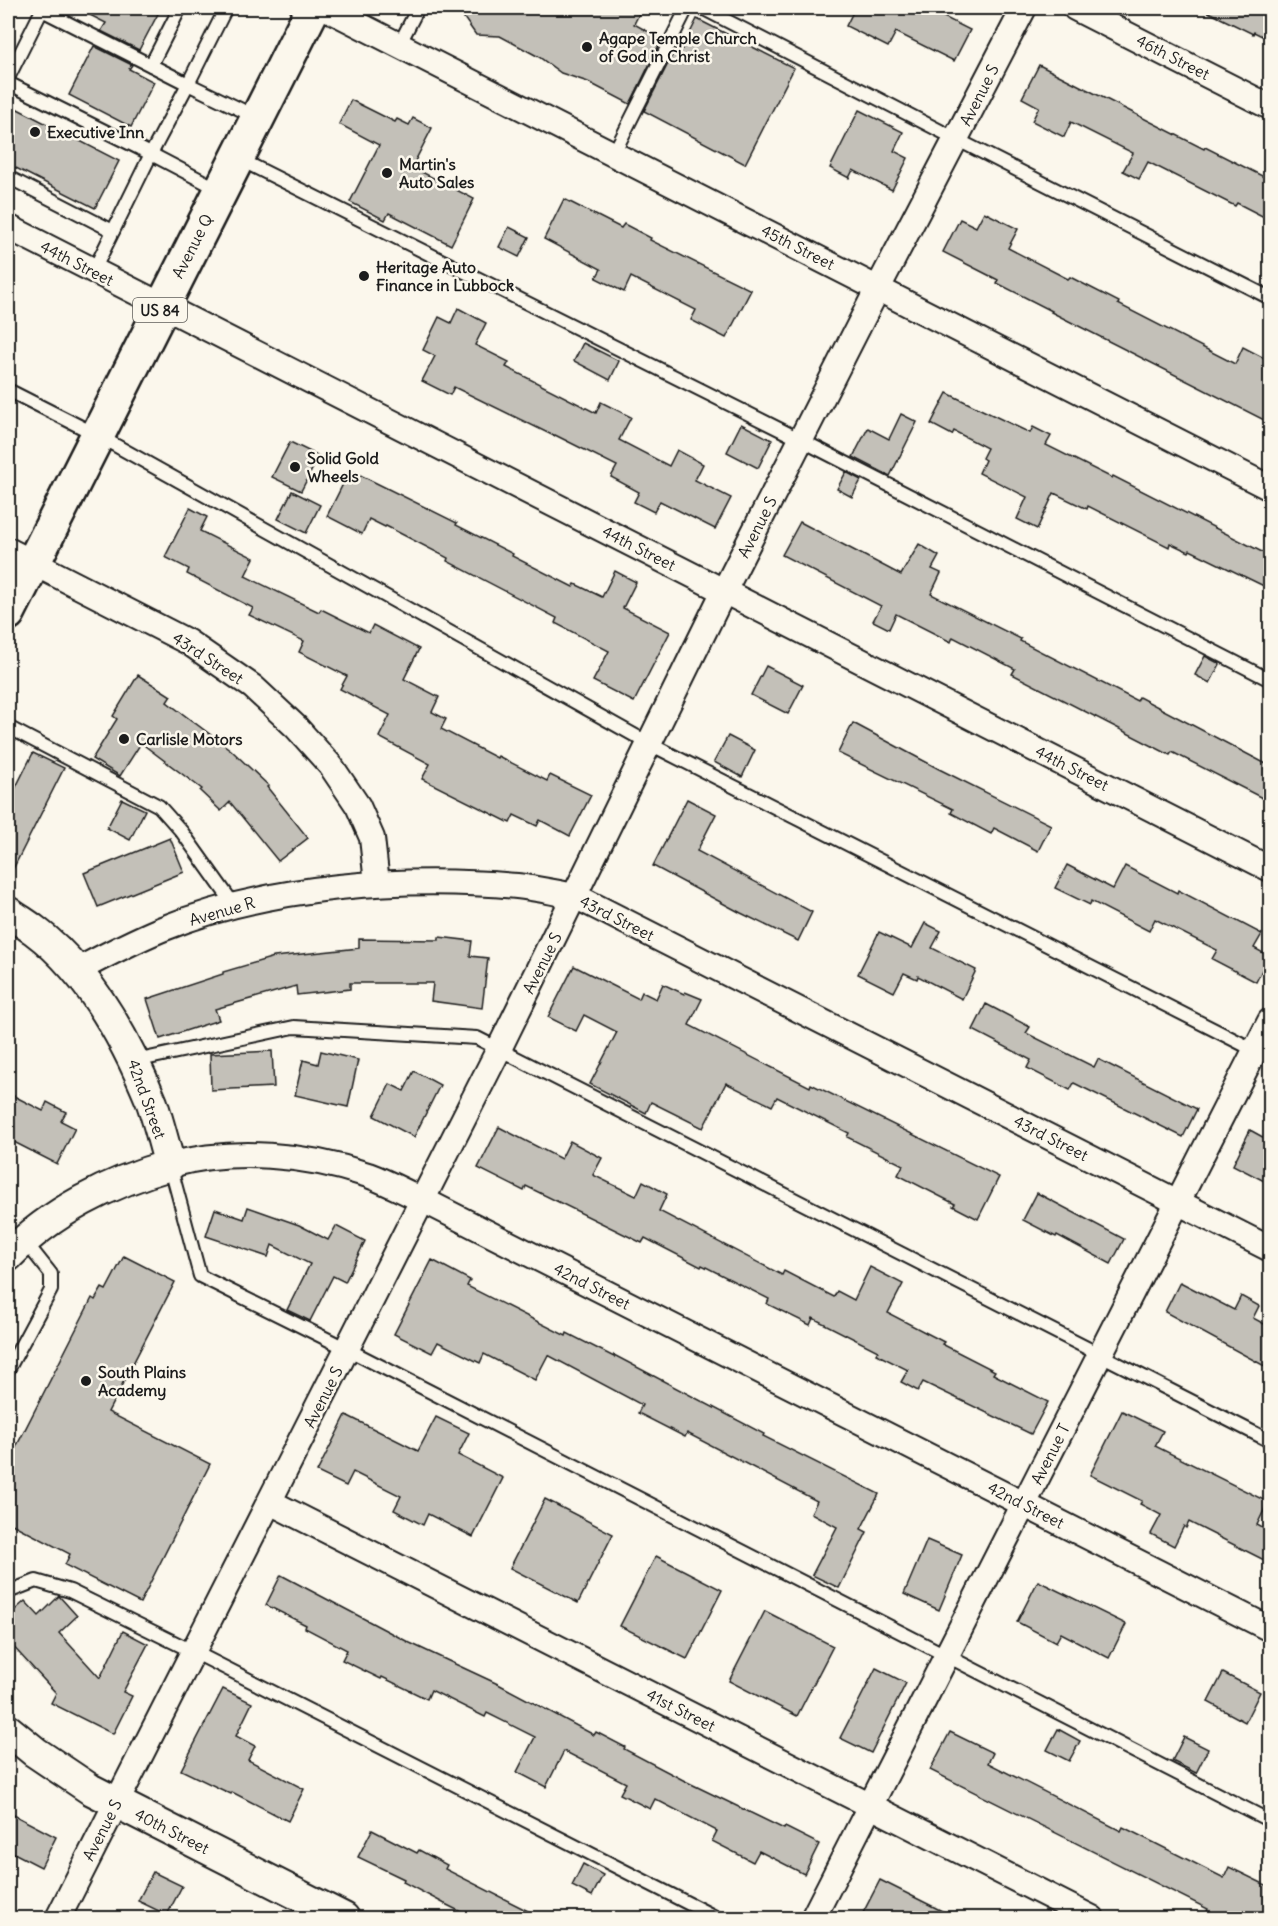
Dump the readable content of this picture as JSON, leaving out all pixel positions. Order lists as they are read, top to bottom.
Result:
{
  "streets": {
    "highway": ["Avenue Q", "US 84"],
    "street": [
      "46th Street",
      "Avenue S",
      "45th Street",
      "44th Street",
      "43rd Street",
      "Avenue R",
      "42nd Street",
      "Avenue T",
      "41st Street",
      "40th Street"
    ]
  },
  "crossings": [
    ["Avenue S", "45th Street"],
    ["Avenue S", "44th Street"],
    ["Avenue S", "43rd Street"],
    ["Avenue S", "42nd Street"],
    ["Avenue S", "41st Street"],
    ["Avenue S", "40th Street"],
    ["Avenue Q", "44th Street"],
    ["Avenue Q", "43rd Street"],
    ["43rd Street", "Avenue R"],
    ["43rd Street", "Avenue T"],
    ["Avenue R", "42nd Street"],
    ["42nd Street", "Avenue T"],
    ["Avenue T", "41st Street"]
  ],
  "places": [
    "Agape Temple Church of God in Christ",
    "Executive Inn",
    "Martin's Auto Sales",
    "Heritage Auto Finance in Lubbock",
    "Solid Gold Wheels",
    "Carlisle Motors",
    "South Plains Academy"
  ]
}
